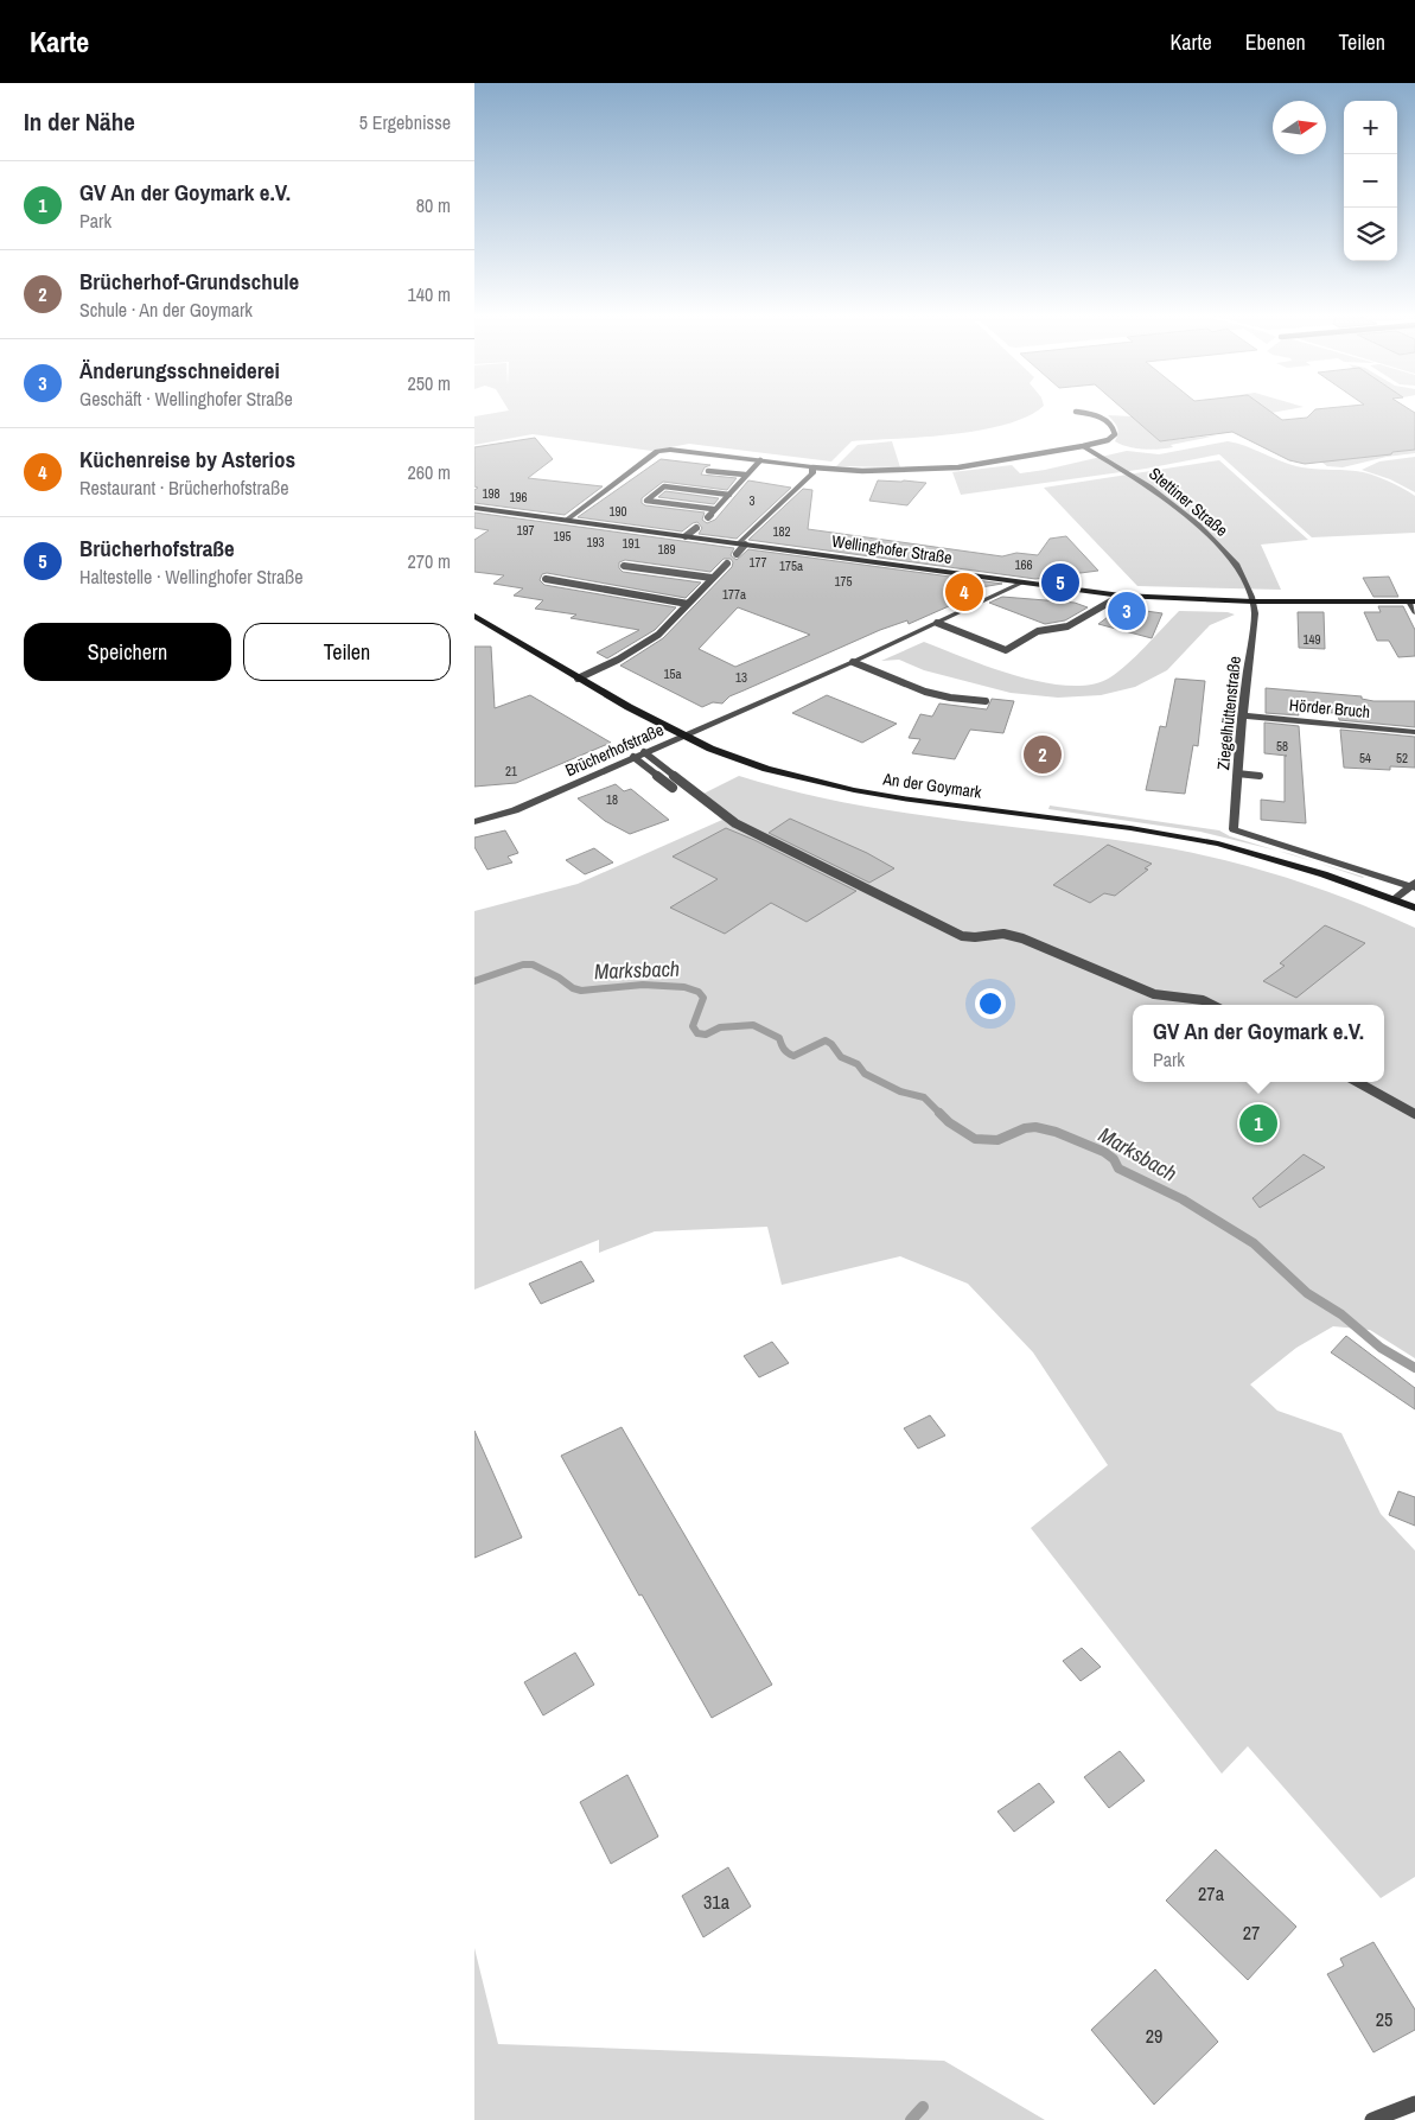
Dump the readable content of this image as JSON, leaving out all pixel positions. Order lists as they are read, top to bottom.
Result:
{
  "streets": {
    "street": [
      "Stettiner Straße",
      "Wellinghofer Straße",
      "Hörder Bruch",
      "Ziegelhüttenstraße",
      "Brücherhofstraße",
      "An der Goymark"
    ]
  },
  "crossings": [
    ["Stettiner Straße", "Wellinghofer Straße"],
    ["Stettiner Straße", "Ziegelhüttenstraße"],
    ["Wellinghofer Straße", "Ziegelhüttenstraße"],
    ["Wellinghofer Straße", "Brücherhofstraße"],
    ["Hörder Bruch", "Ziegelhüttenstraße"],
    ["Brücherhofstraße", "An der Goymark"]
  ],
  "water": ["Marksbach"],
  "house_numbers": [
    "198",
    "196",
    "3",
    "190",
    "197",
    "182",
    "195",
    "193",
    "191",
    "189",
    "177",
    "166",
    "175a",
    "175",
    "177a",
    "149",
    "15a",
    "13",
    "58",
    "54",
    "52",
    "21",
    "18",
    "27a",
    "31a",
    "27",
    "25",
    "29"
  ],
  "north": "right",
  "page": {
    "header": "Karte",
    "nav": ["Karte", "Ebenen", "Teilen"],
    "heading": ["In der Nähe", "5 Ergebnisse"],
    "map_buttons": ["+", "−"],
    "list": [
      {
        "mark": "1",
        "name": "GV An der Goymark e.V.",
        "note": "Park",
        "value": "80 m"
      },
      {
        "mark": "2",
        "name": "Brücherhof-Grundschule",
        "note": "Schule · An der Goymark",
        "value": "140 m"
      },
      {
        "mark": "3",
        "name": "Änderungsschneiderei",
        "note": "Geschäft · Wellinghofer Straße",
        "value": "250 m"
      },
      {
        "mark": "4",
        "name": "Küchenreise by Asterios",
        "note": "Restaurant · Brücherhofstraße",
        "value": "260 m"
      },
      {
        "mark": "5",
        "name": "Brücherhofstraße",
        "note": "Haltestelle · Wellinghofer Straße",
        "value": "270 m"
      }
    ],
    "pins": [
      "5",
      "4",
      "3",
      "2",
      "1"
    ],
    "buttons": ["Speichern", "Teilen"],
    "popup": ["GV An der Goymark e.V.", "Park"]
  }
}
